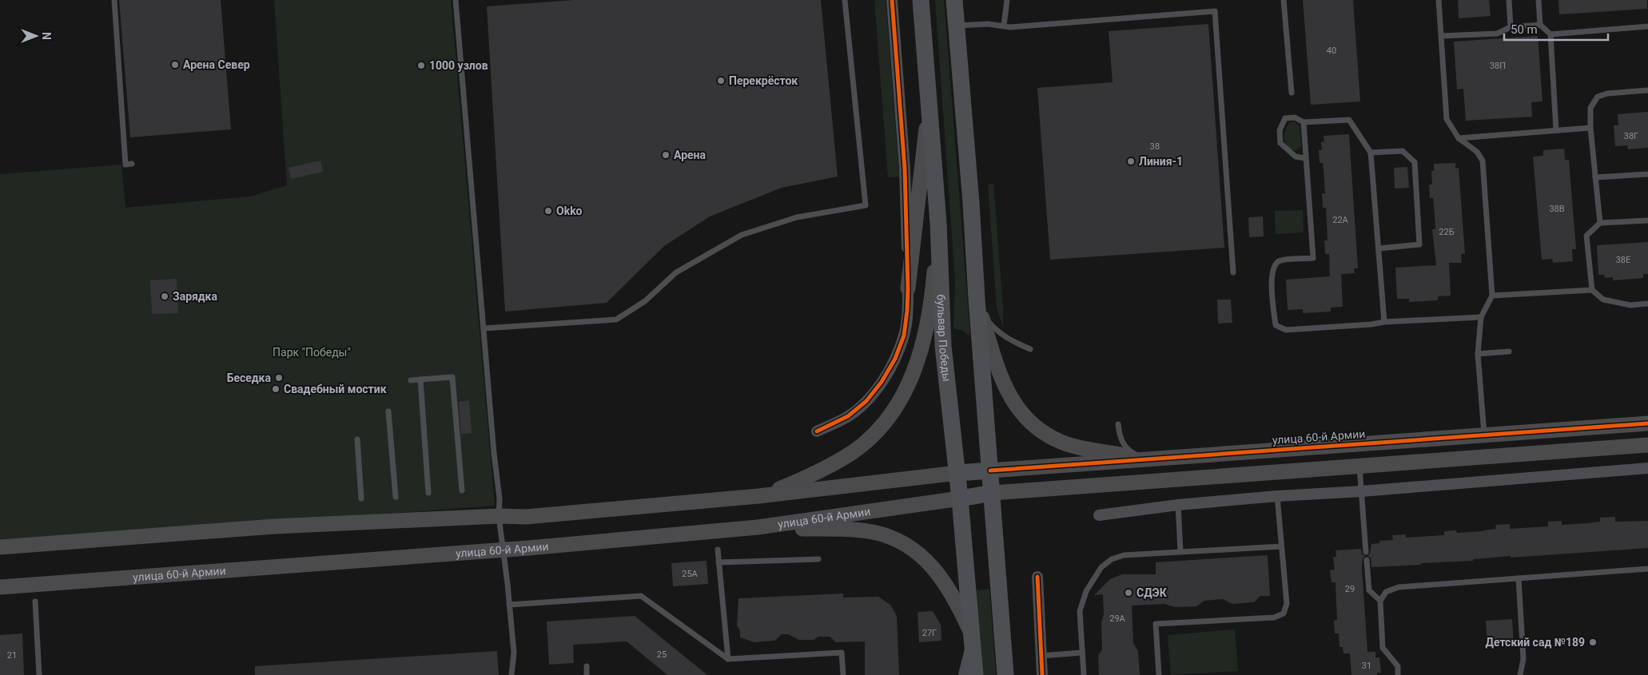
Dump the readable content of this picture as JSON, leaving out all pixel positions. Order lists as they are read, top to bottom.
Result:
{
  "streets": {
    "main road": ["бульвар Победы", "улица 60-й Армии"]
  },
  "crossings": [
    ["бульвар Победы", "улица 60-й Армии"]
  ],
  "parks": ["Парк \"Победы\""],
  "places": [
    "Арена Север",
    "1000 узлов",
    "Перекрёсток",
    "Арена",
    "Линия-1",
    "Okko",
    "Зарядка",
    "Беседка",
    "Свадебный мостик",
    "СДЭК",
    "Детский сад №189"
  ],
  "house_numbers": [
    "40",
    "38П",
    "38Г",
    "38",
    "38В",
    "22А",
    "22Б",
    "38Е",
    "25А",
    "29",
    "29А",
    "27Г",
    "25",
    "21",
    "31"
  ],
  "scale_bar": "50 m",
  "north": "right"
}
